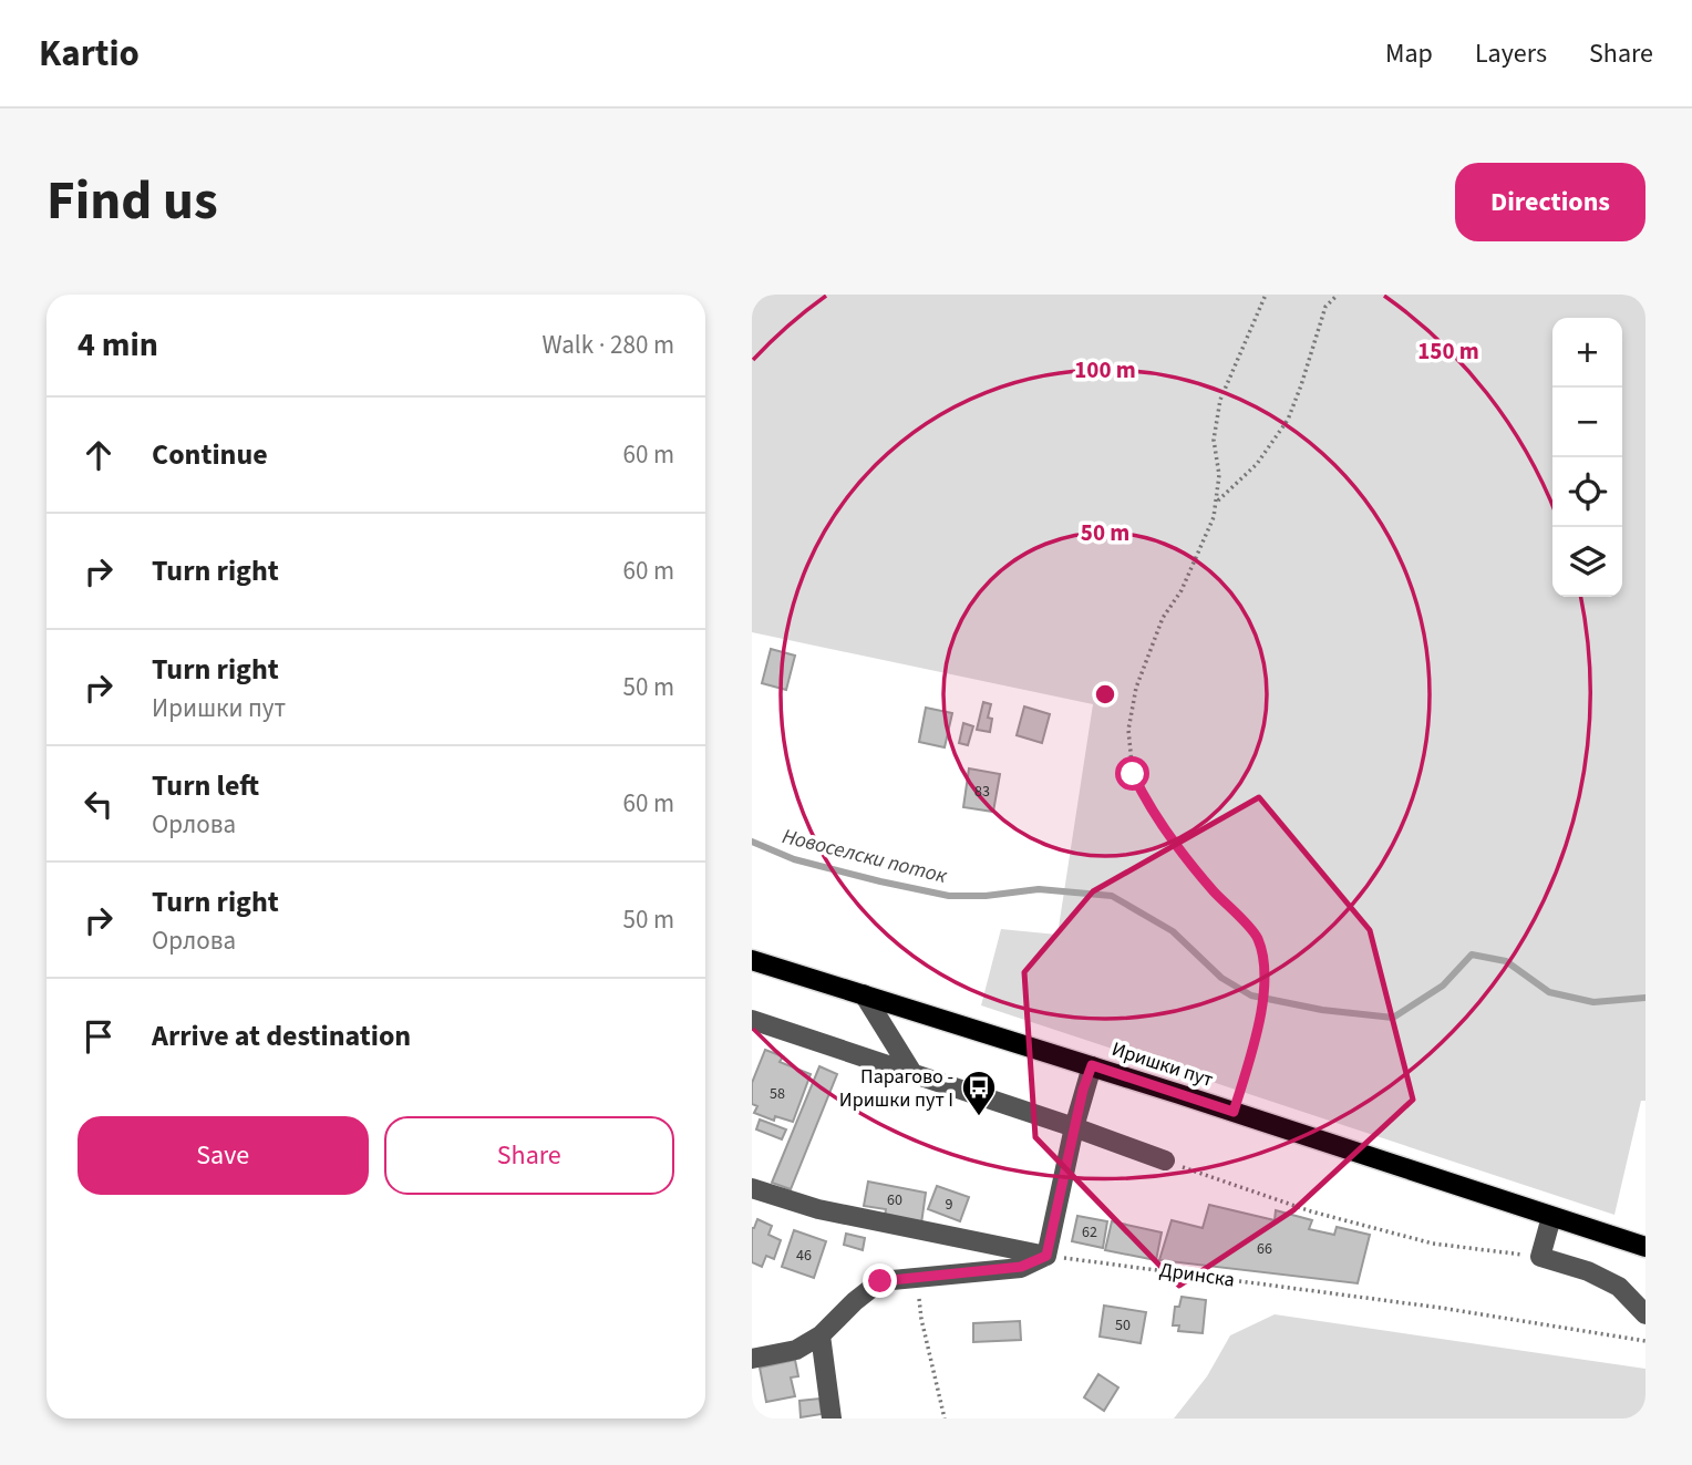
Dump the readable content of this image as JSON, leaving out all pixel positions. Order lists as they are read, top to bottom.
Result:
{
  "streets": {
    "main road": ["Иришки пут"],
    "path": ["Дринска"]
  },
  "water": ["Новоселски поток"],
  "places": {
    "bus stop": ["Парагово - Иришки пут I"]
  },
  "house_numbers": [
    "83",
    "58",
    "60",
    "9",
    "62",
    "66",
    "46",
    "50"
  ],
  "page": {
    "header": "Kartio",
    "nav": ["Map", "Layers", "Share"],
    "title": "Find us",
    "buttons": [
      "Directions",
      ["Save", "Share"]
    ],
    "heading": ["4 min", "Walk · 280 m"],
    "map_buttons": ["+", "−"],
    "list": [
      ["Continue", "60 m"],
      ["Turn right", "60 m"],
      ["Turn right", "Иришки пут", "50 m"],
      ["Turn left", "Орлова", "60 m"],
      ["Turn right", "Орлова", "50 m"],
      "Arrive at destination"
    ]
  },
  "rings": ["150 m", "100 m", "50 m"]
}
